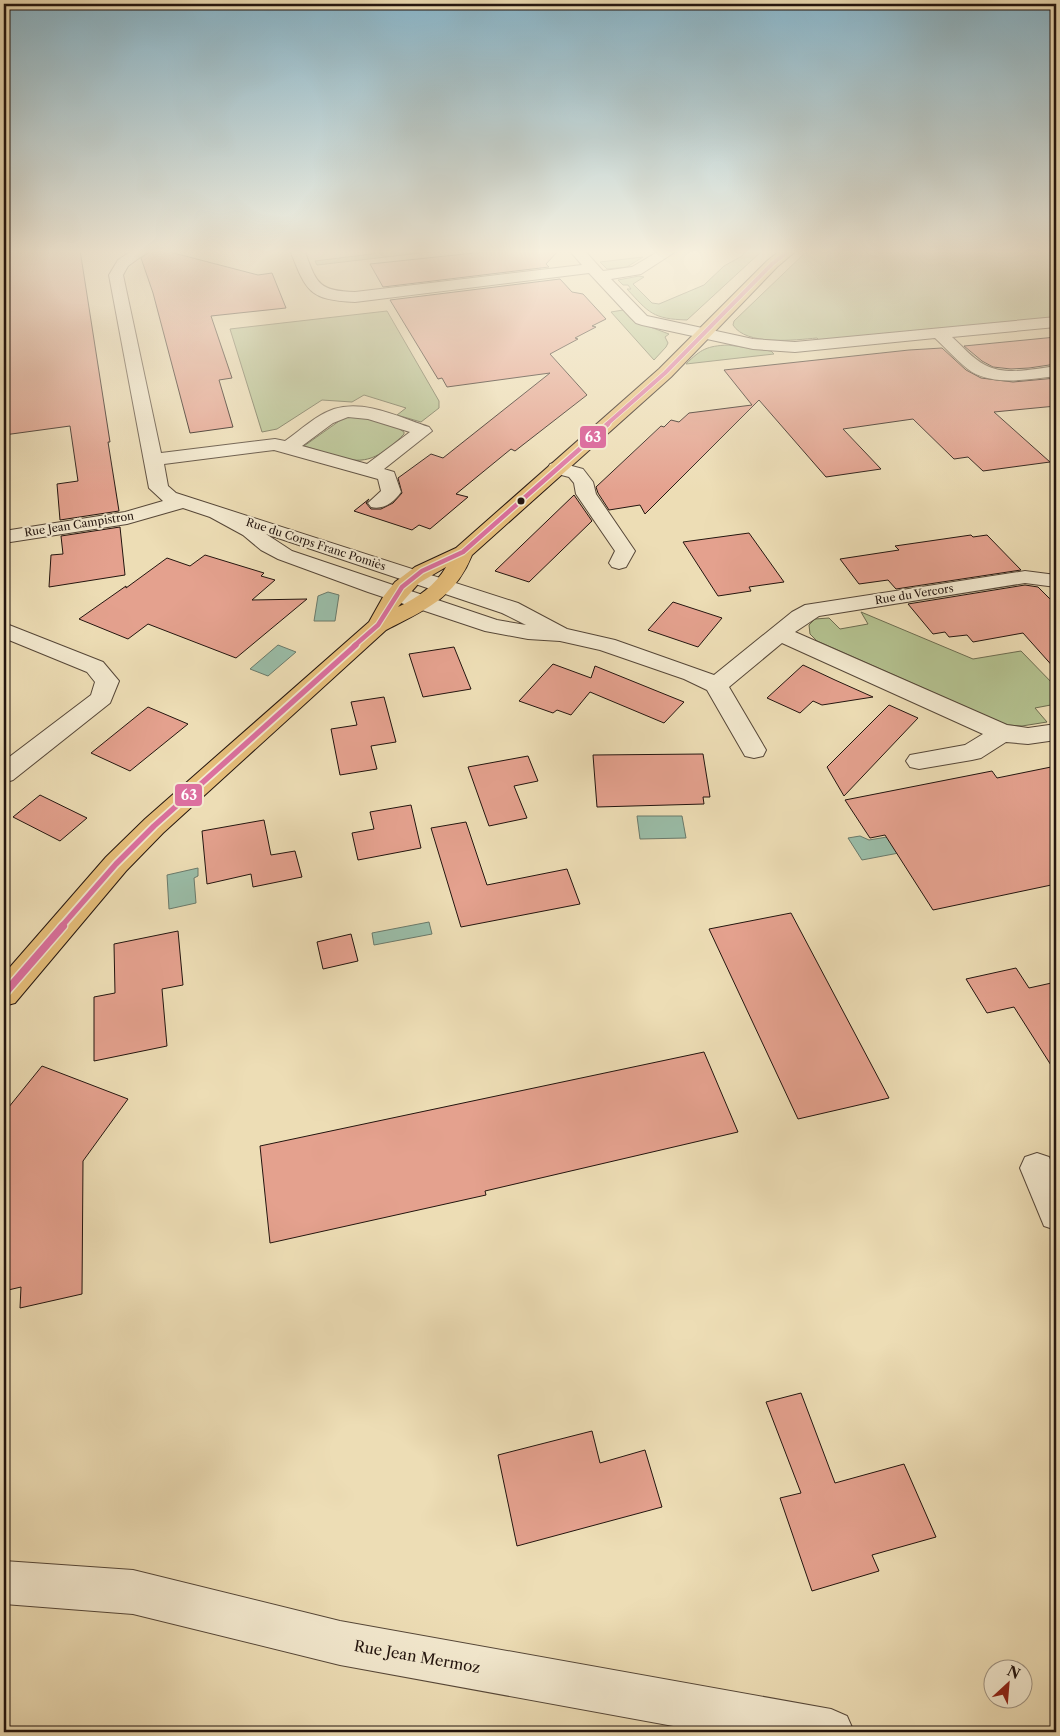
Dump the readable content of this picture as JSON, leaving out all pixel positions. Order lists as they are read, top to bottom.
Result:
{
  "streets": {
    "street": [
      "Rue Jean Campistron",
      "Rue du Corps Franc Pomiès",
      "Rue du Vercors",
      "Rue Jean Mermoz"
    ]
  },
  "crossings": [
    ["Rue Jean Campistron", "Rue du Corps Franc Pomiès"]
  ],
  "lines": ["transit line 63"],
  "north": "top right"
}
